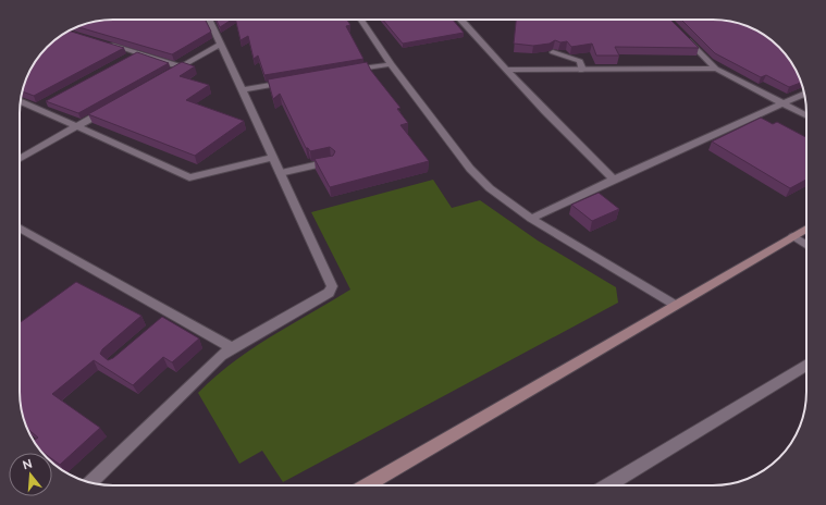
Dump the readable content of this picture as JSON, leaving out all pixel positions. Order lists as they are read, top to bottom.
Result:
{
  "north": "top"
}
